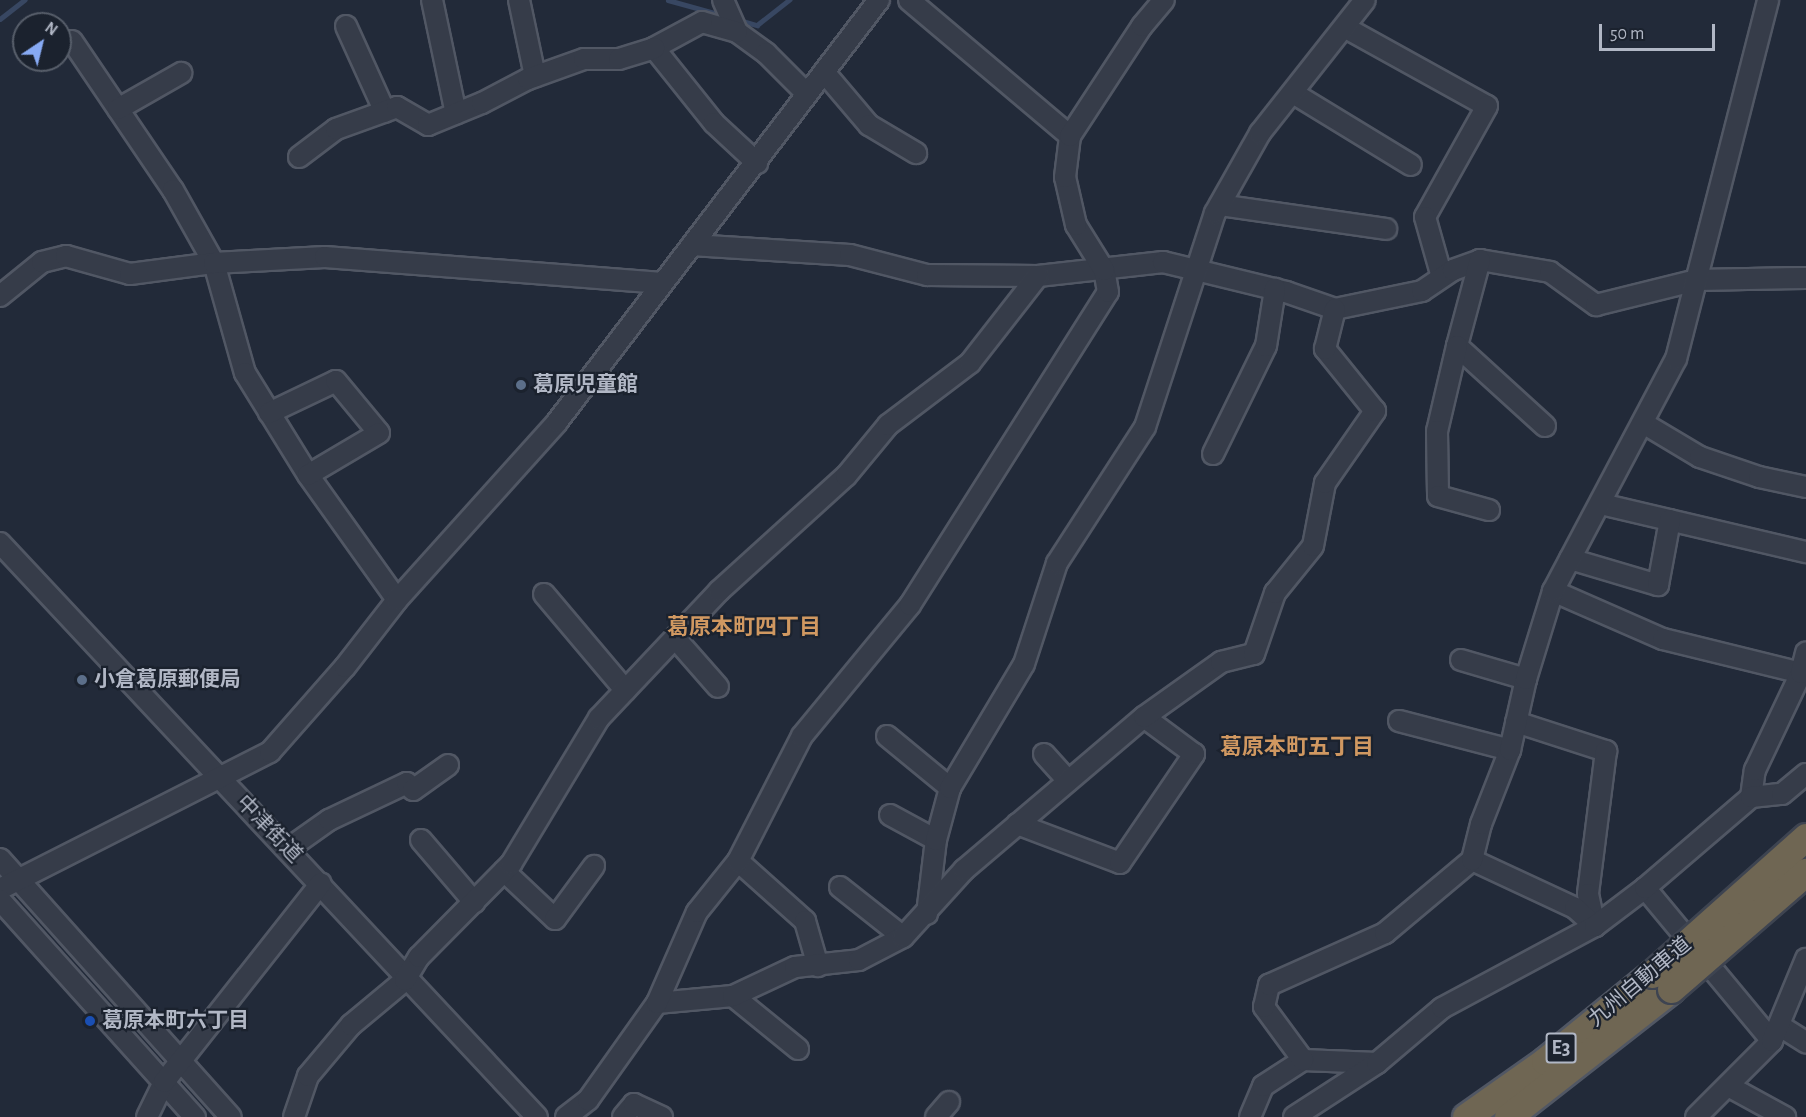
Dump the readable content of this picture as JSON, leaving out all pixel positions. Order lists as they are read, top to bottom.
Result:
{
  "streets": {
    "highway": ["九州自動車道", "E3"],
    "street": ["中津街道"]
  },
  "districts": ["葛原本町四丁目", "葛原本町五丁目"],
  "places": ["葛原児童館", "小倉葛原郵便局", "葛原本町六丁目"],
  "scale_bar": "50 m",
  "north": "top right"
}
